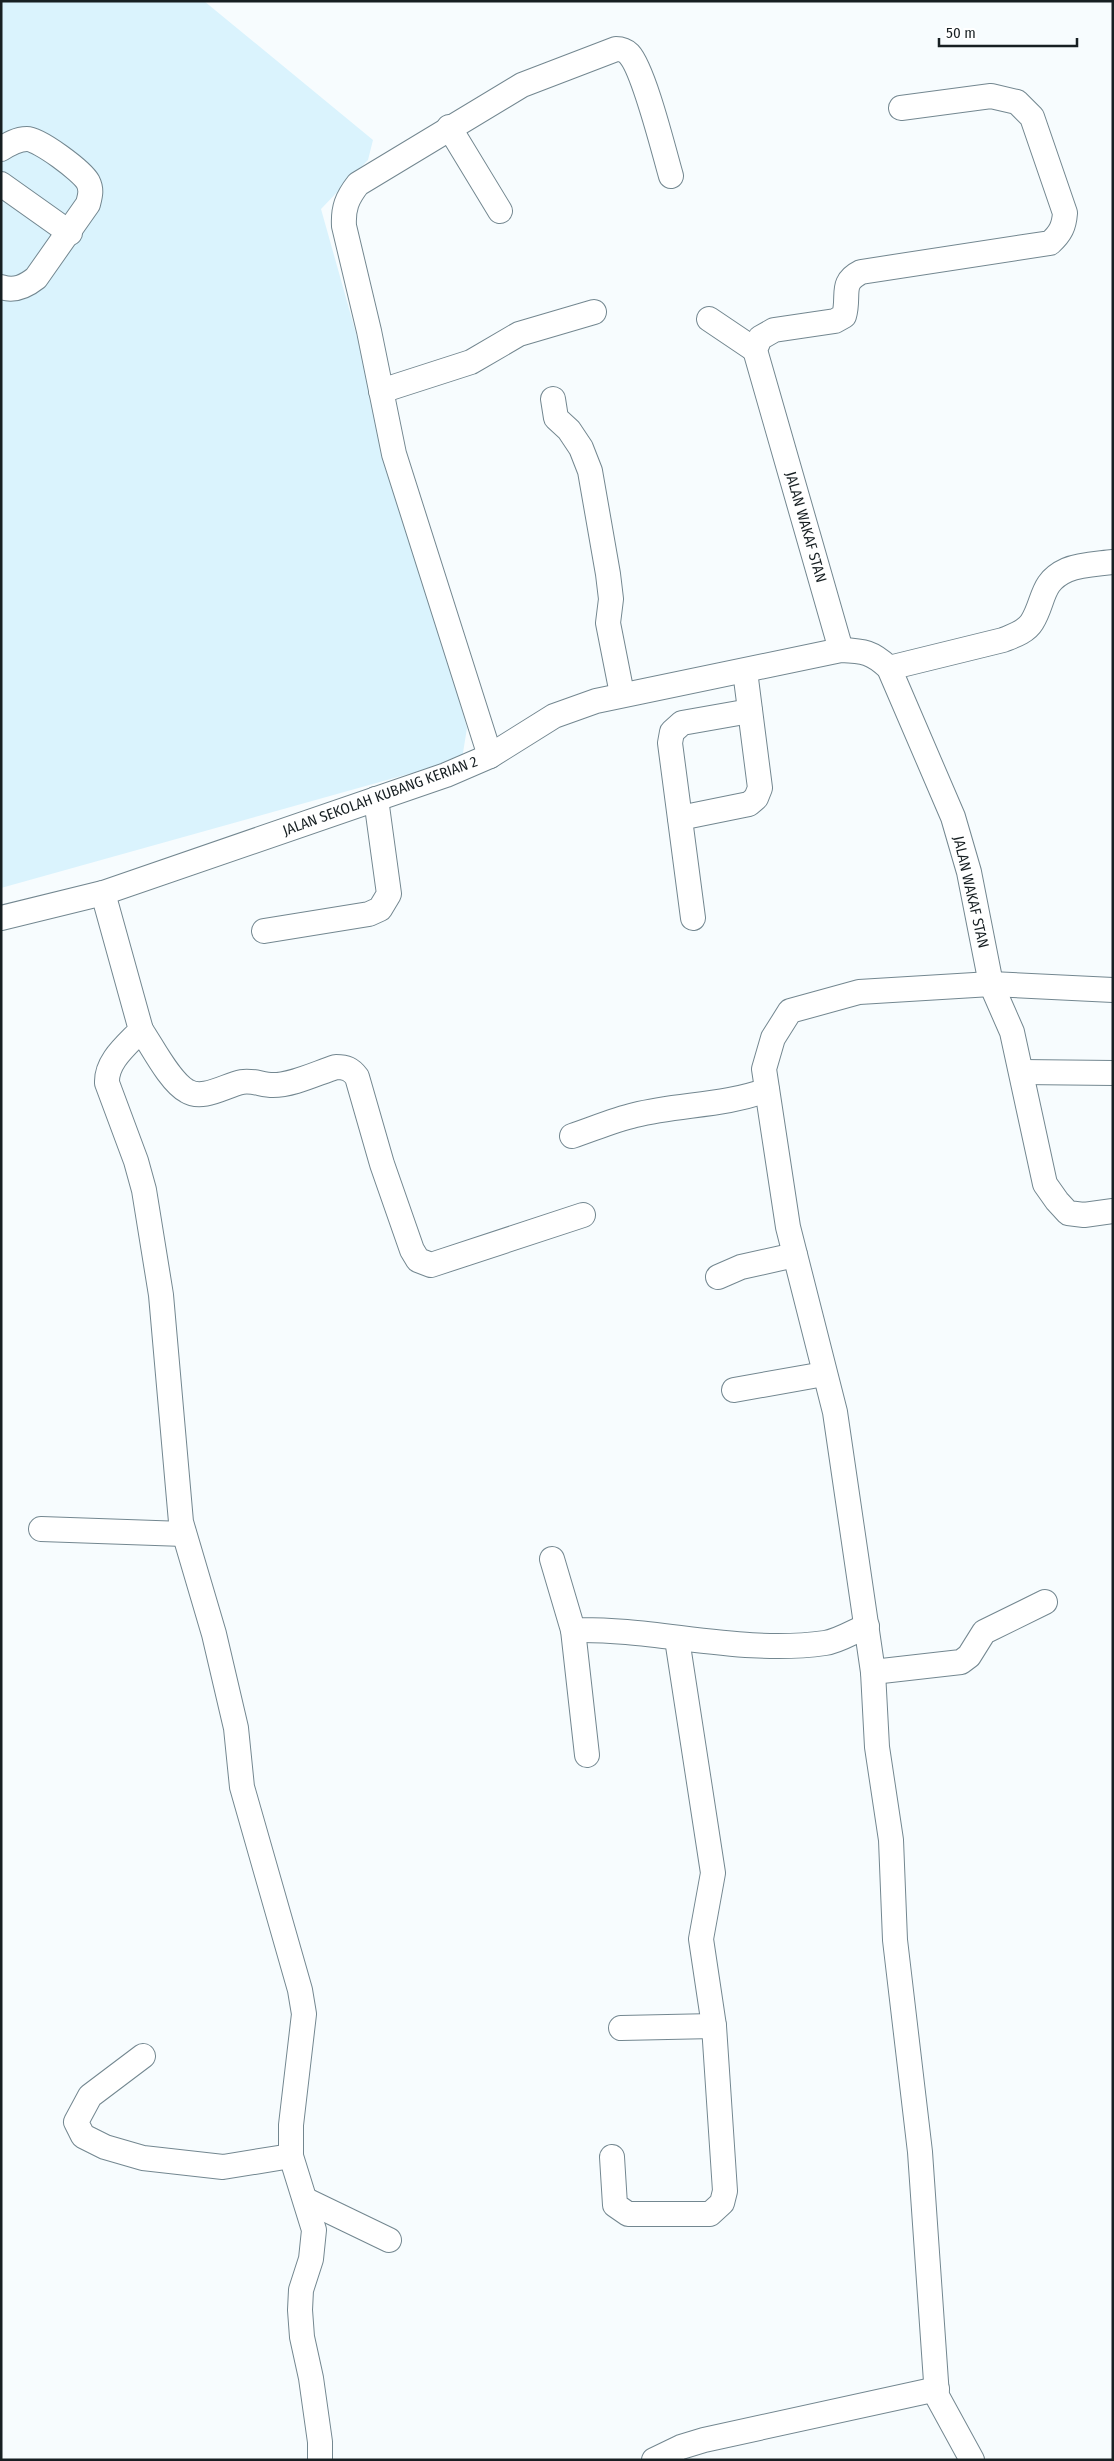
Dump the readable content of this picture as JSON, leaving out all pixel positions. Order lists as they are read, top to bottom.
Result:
{
  "streets": {
    "street": ["JALAN WAKAF STAN", "JALAN SEKOLAH KUBANG KERIAN 2"]
  },
  "crossings": [
    ["JALAN WAKAF STAN", "JALAN SEKOLAH KUBANG KERIAN 2"]
  ],
  "scale_bar": "50 m"
}
